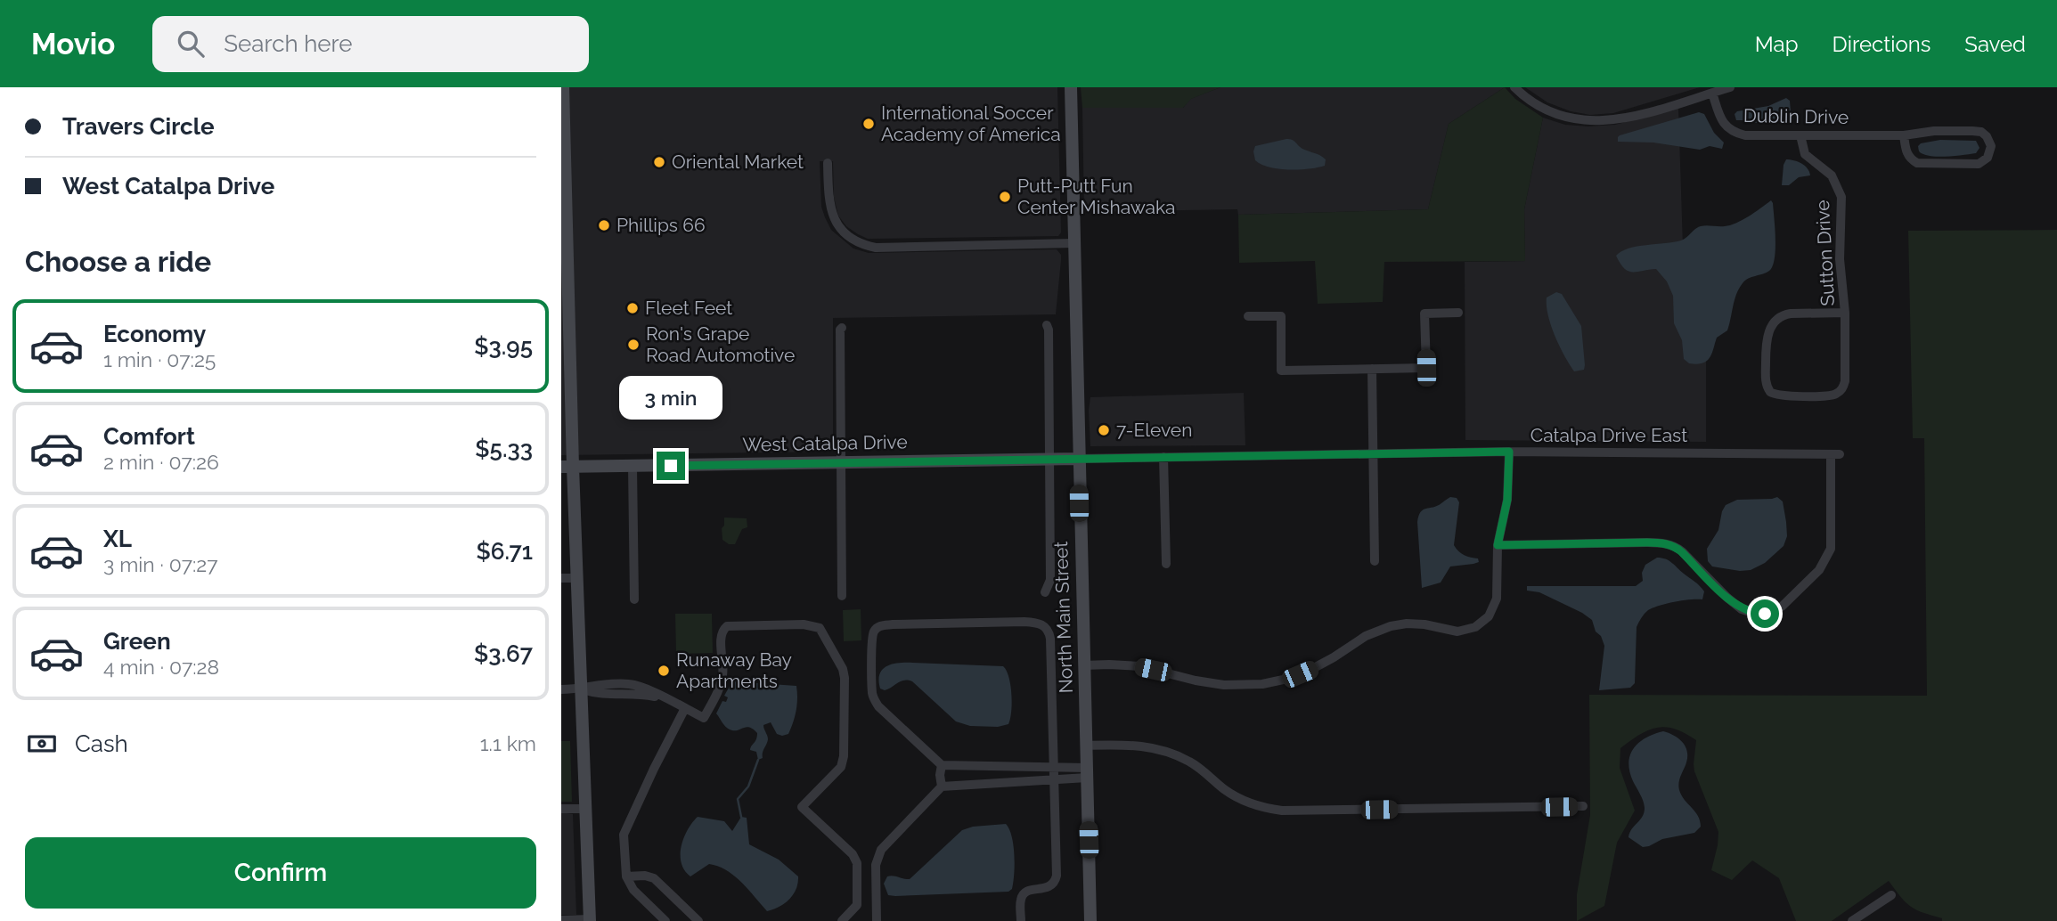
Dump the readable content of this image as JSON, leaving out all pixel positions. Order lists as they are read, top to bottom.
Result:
{
  "streets": {
    "main road": ["West Catalpa Drive", "North Main Street"],
    "street": ["Dublin Drive", "Sutton Drive", "Catalpa Drive East"]
  },
  "crossings": [
    ["Dublin Drive", "Sutton Drive"],
    ["Catalpa Drive East", "West Catalpa Drive"],
    ["Catalpa Drive East", "North Main Street"],
    ["West Catalpa Drive", "North Main Street"]
  ],
  "places": [
    "International Soccer Academy of America",
    "Oriental Market",
    "Putt-Putt Fun Center Mishawaka",
    "Phillips 66",
    "Fleet Feet",
    "Ron's Grape Road Automotive",
    "7-Eleven",
    "Runaway Bay Apartments"
  ],
  "page": {
    "header": "Movio",
    "search": "Search here",
    "nav": ["Map", "Directions", "Saved"],
    "banner": ["Travers Circle", "West Catalpa Drive"],
    "heading": "Choose a ride",
    "list": [
      {
        "name": "Economy",
        "note": "1 min · 07:25",
        "value": "$3.95"
      },
      {
        "name": "Comfort",
        "note": "2 min · 07:26",
        "value": "$5.33"
      },
      {
        "name": "XL",
        "note": "3 min · 07:27",
        "value": "$6.71"
      },
      {
        "name": "Green",
        "note": "4 min · 07:28",
        "value": "$3.67"
      }
    ],
    "bubble": "3 min",
    "pay": ["Cash", "1.1 km"],
    "buttons": "Confirm"
  }
}
